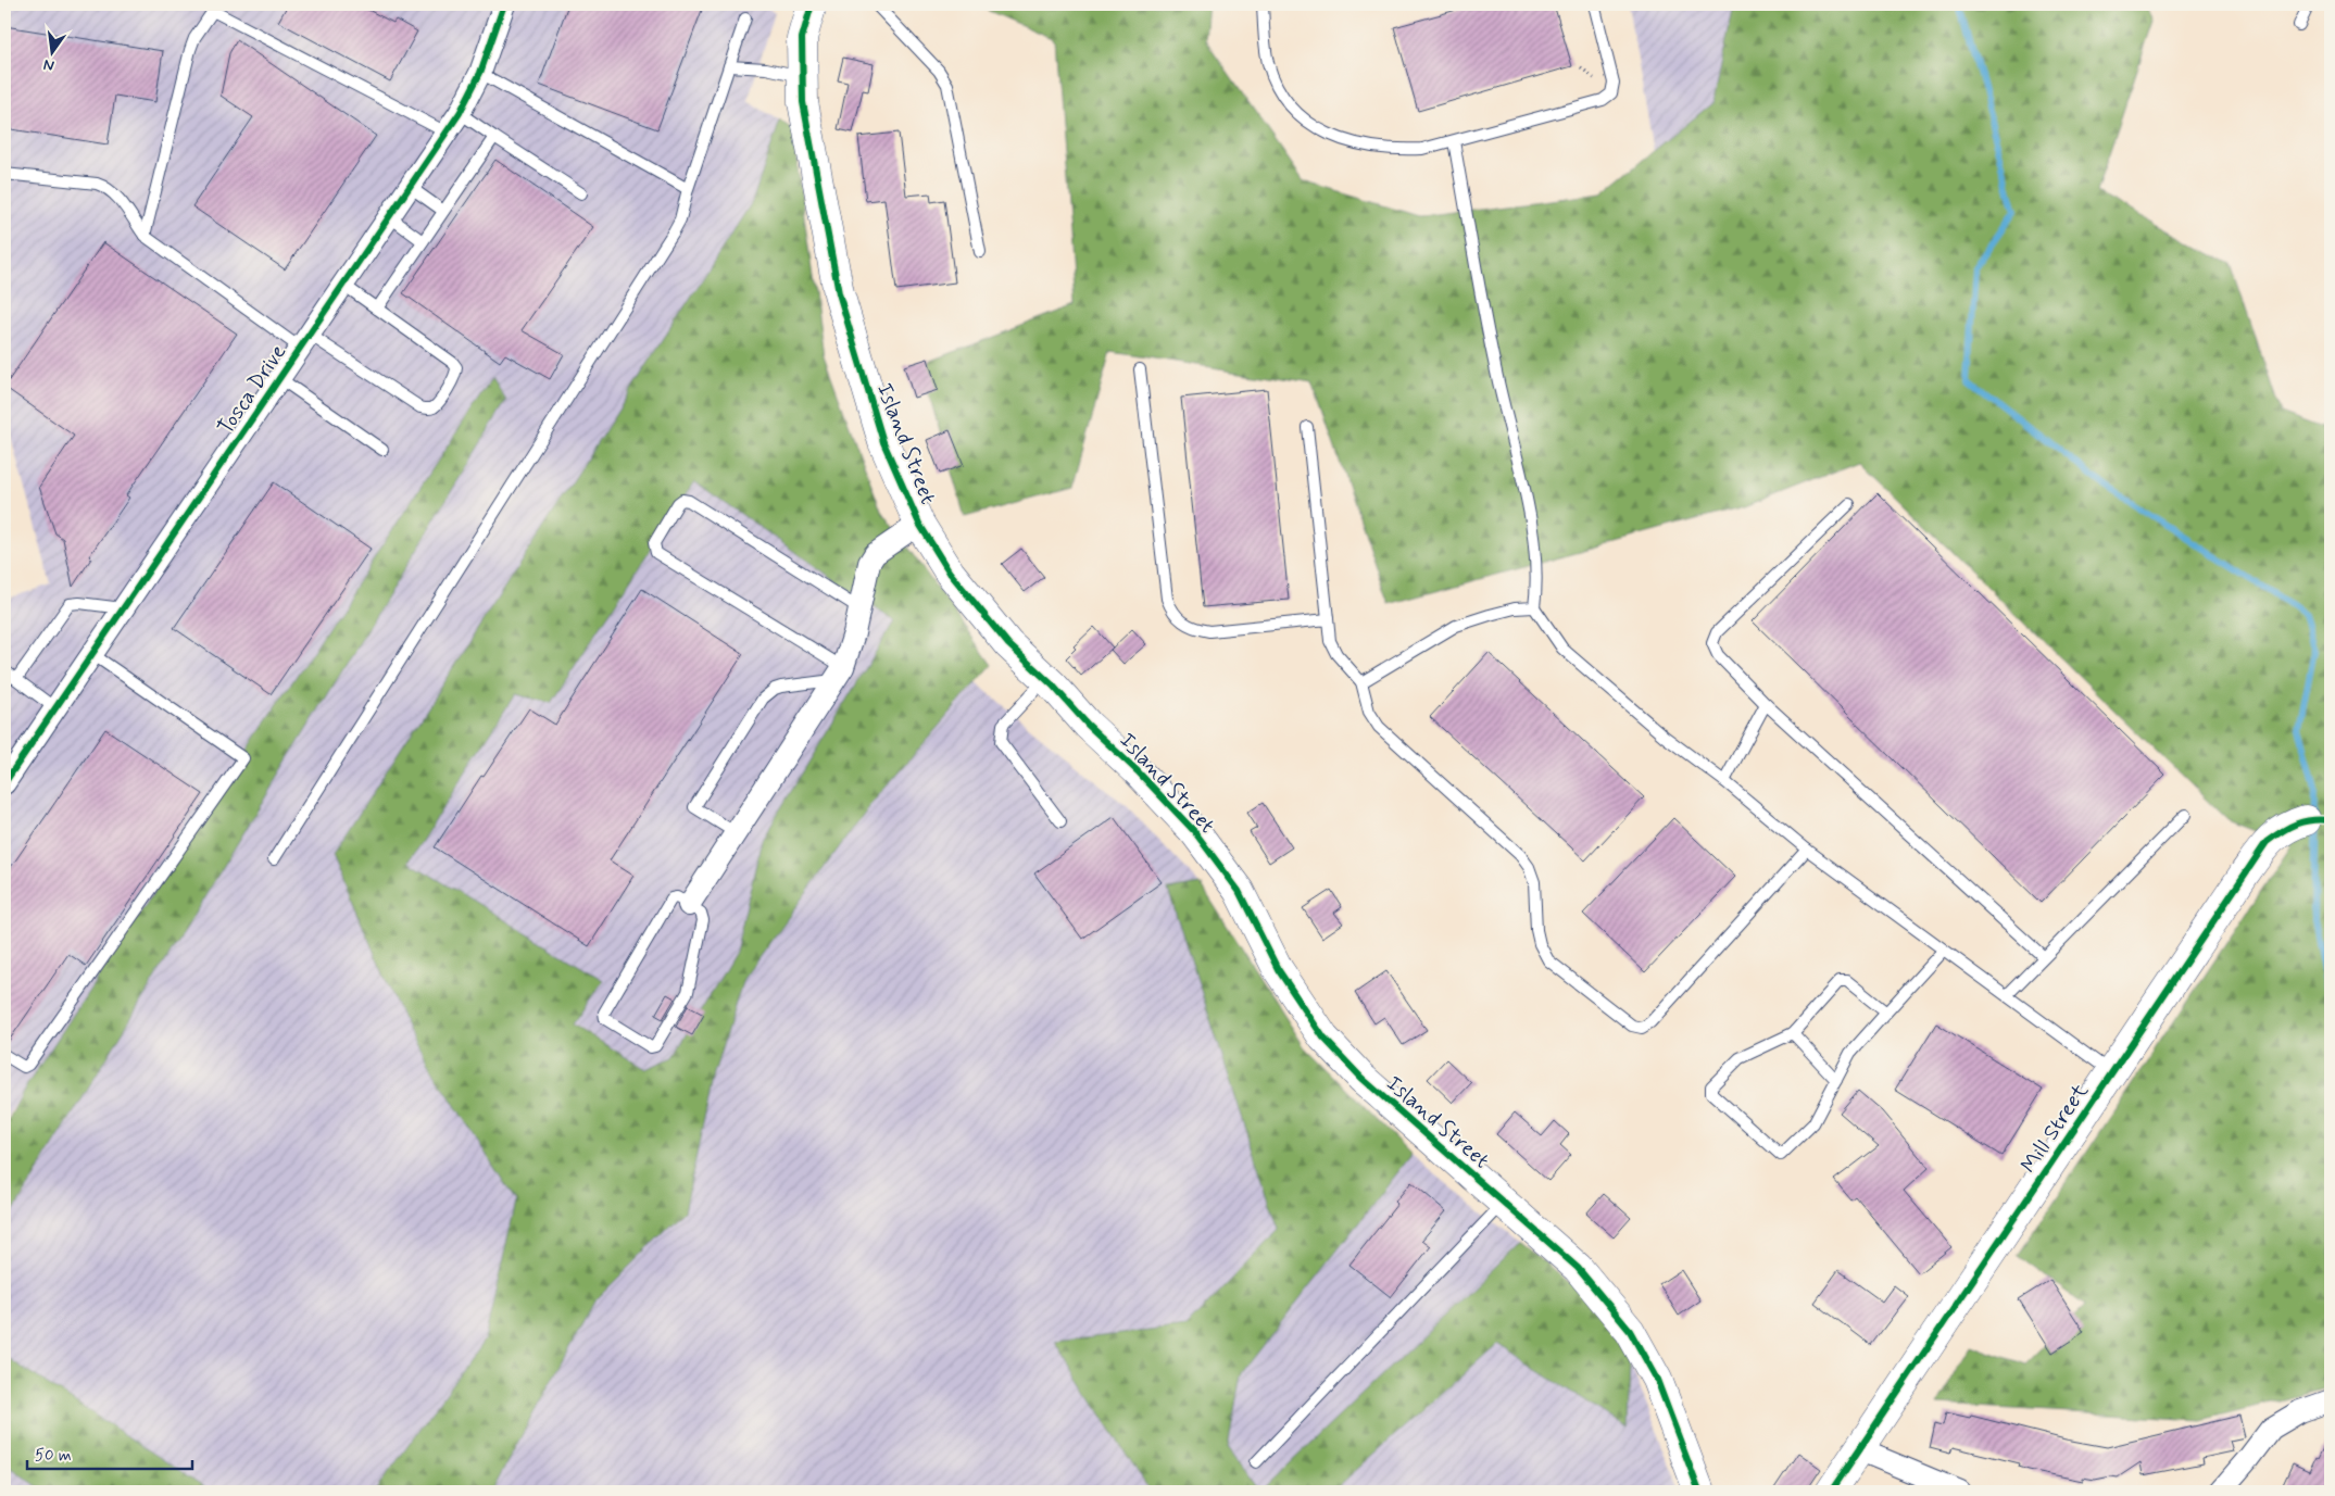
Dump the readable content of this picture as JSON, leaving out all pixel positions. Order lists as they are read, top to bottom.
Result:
{
  "streets": {
    "street": ["Tosca Drive", "Island Street", "Mill Street"]
  },
  "scale_bar": "50 m",
  "north": "bottom"
}
